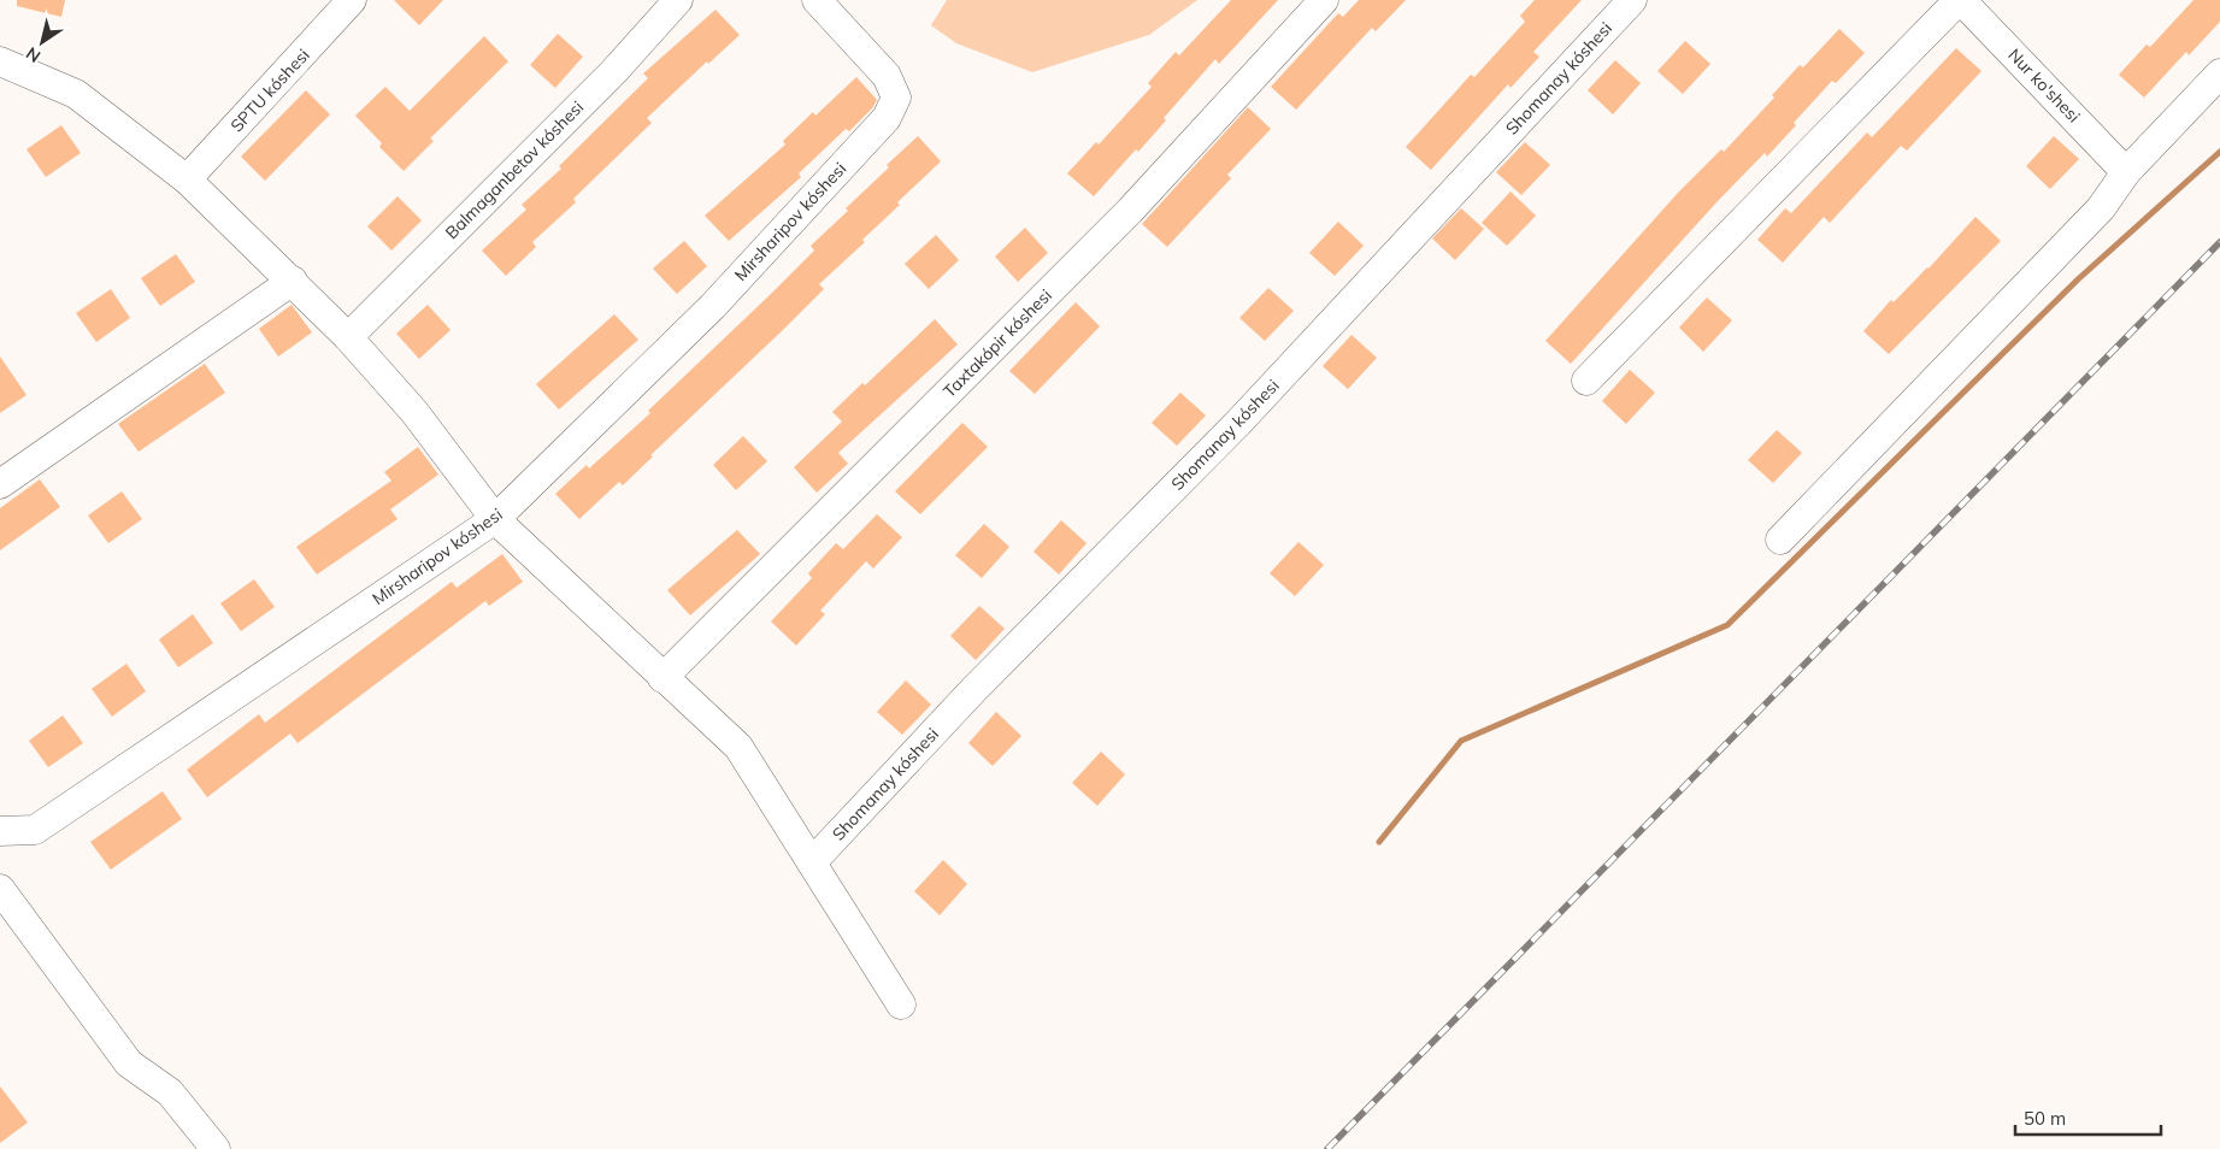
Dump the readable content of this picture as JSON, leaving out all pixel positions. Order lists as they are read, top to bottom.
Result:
{
  "streets": {
    "street": [
      "Shomanay kóshesi",
      "Nur ko'shesi",
      "SPTU kóshesi",
      "Balmaganbetov kóshesi",
      "Mirsharipov kóshesi",
      "Taxtakópir kóshesi"
    ]
  },
  "scale_bar": "50 m",
  "north": "bottom left"
}
